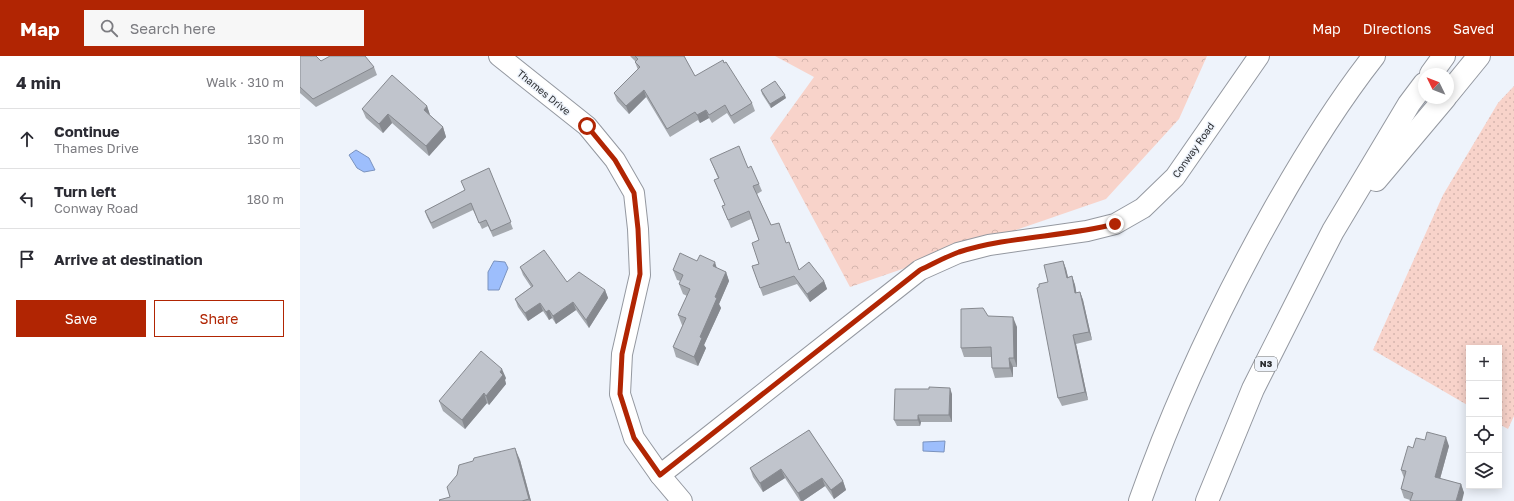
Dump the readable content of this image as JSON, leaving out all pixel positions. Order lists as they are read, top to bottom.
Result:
{
  "streets": {
    "highway": ["N3"],
    "street": ["Thames Drive", "Conway Road"]
  },
  "crossings": [
    ["Thames Drive", "Conway Road"]
  ],
  "north": "top left",
  "page": {
    "header": "Map",
    "search": "Search here",
    "nav": ["Map", "Directions", "Saved"],
    "heading": ["4 min", "Walk · 310 m"],
    "list": [
      ["Continue", "Thames Drive", "130 m"],
      ["Turn left", "Conway Road", "180 m"],
      "Arrive at destination"
    ],
    "buttons": ["Save", "Share"],
    "map_buttons": ["+", "−"]
  }
}
